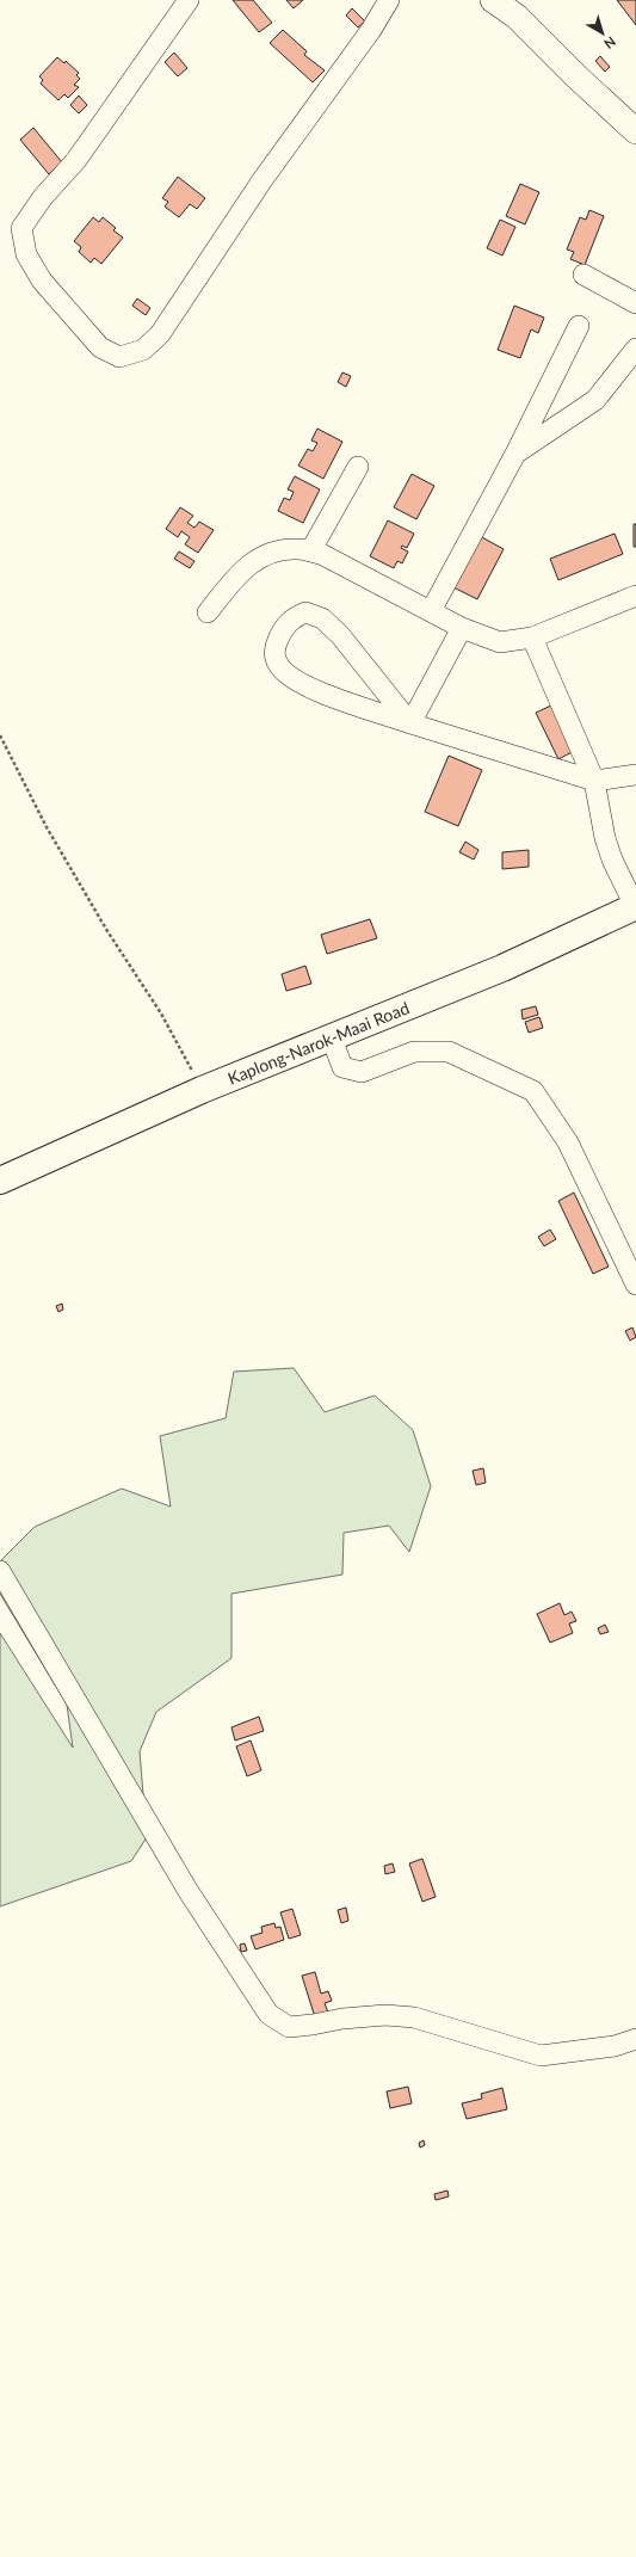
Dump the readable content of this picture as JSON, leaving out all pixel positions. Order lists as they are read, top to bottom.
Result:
{
  "streets": {
    "highway": ["Kaplong-Narok-Maai Road"]
  },
  "north": "bottom right"
}
